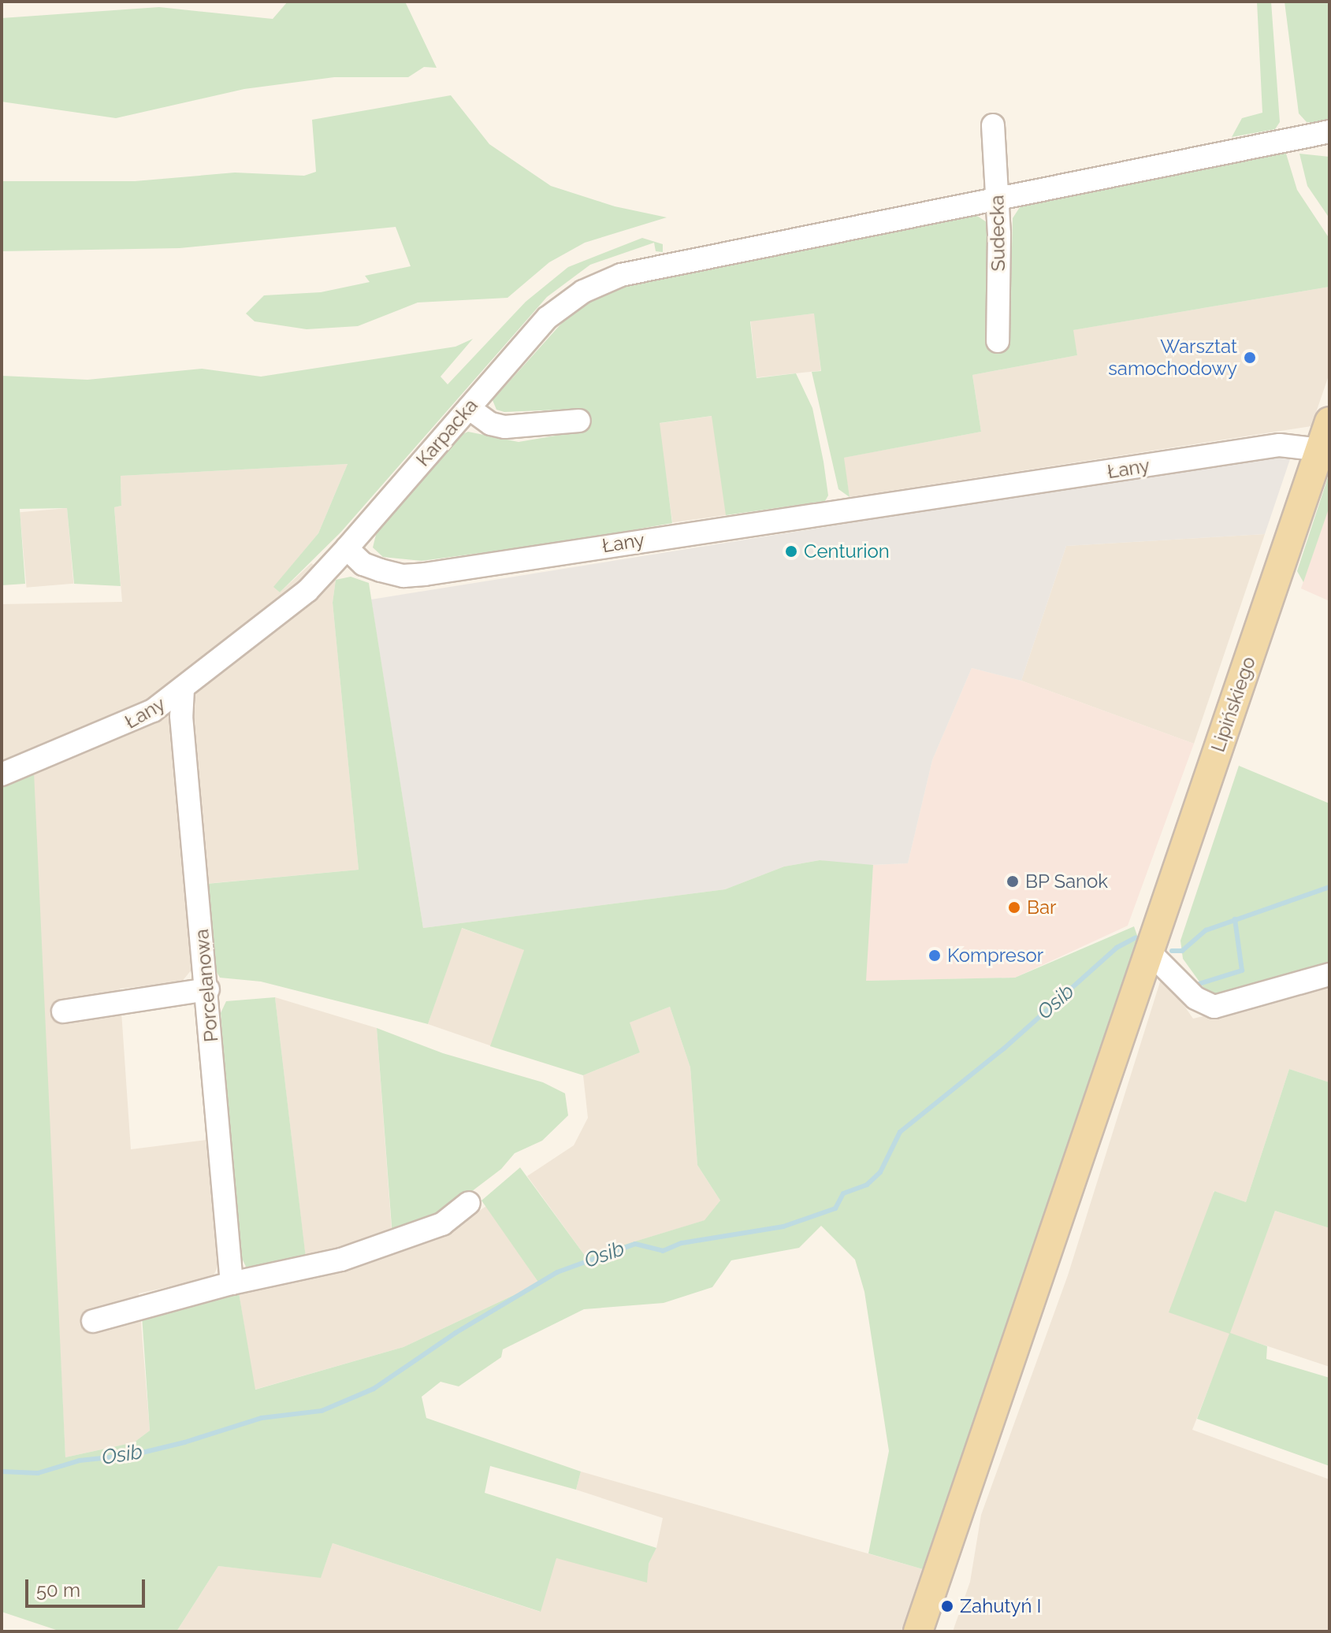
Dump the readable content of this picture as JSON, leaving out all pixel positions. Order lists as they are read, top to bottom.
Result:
{
  "streets": {
    "main road": ["Lipińskiego"],
    "street": [
      "Sudecka",
      "Karpacka",
      "Łany",
      "Porcelanowa"
    ]
  },
  "crossings": [
    ["Sudecka", "Karpacka"],
    ["Karpacka", "Łany"],
    ["Łany", "Lipińskiego"],
    ["Łany", "Porcelanowa"]
  ],
  "water": ["Osib"],
  "places": [
    "Warsztat samochodowy",
    "Centurion",
    "BP Sanok",
    "Bar",
    "Kompresor",
    "Zahutyń I"
  ],
  "scale_bar": "50 m"
}
